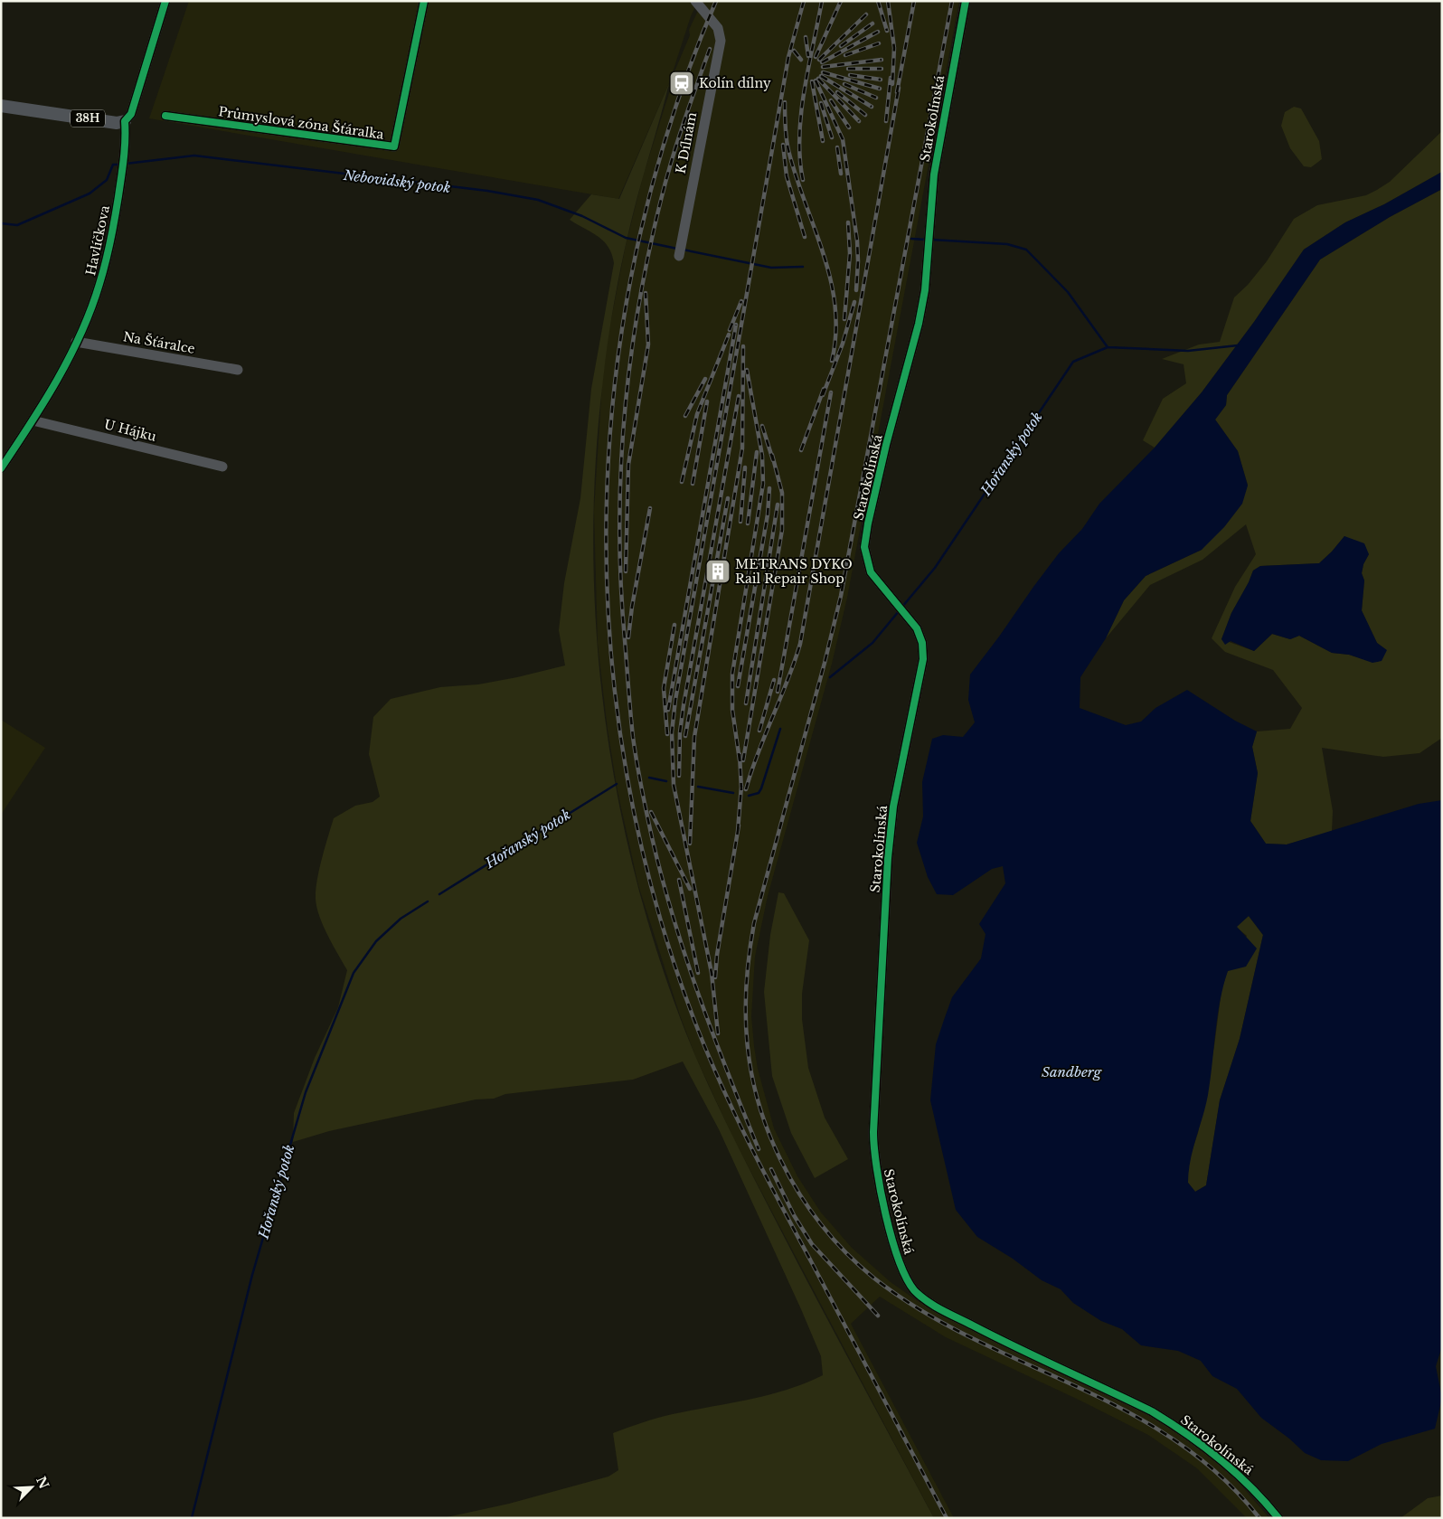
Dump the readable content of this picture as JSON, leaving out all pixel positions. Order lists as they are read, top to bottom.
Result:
{
  "streets": {
    "main road": ["38H"],
    "street": [
      "Starokolínská",
      "Průmyslová zóna Šťáralka",
      "K Dílnám",
      "Havlíčkova",
      "Na Šťáralce",
      "U Hájku"
    ]
  },
  "crossings": [
    ["38H", "Havlíčkova"],
    ["Havlíčkova", "Na Šťáralce"],
    ["Havlíčkova", "U Hájku"]
  ],
  "water": ["Nebovidský potok", "Hořanský potok", "Sandberg"],
  "places": {
    "station": ["Kolín dílny"],
    "building": ["METRANS DYKO Rail Repair Shop"]
  },
  "north": "top right"
}
